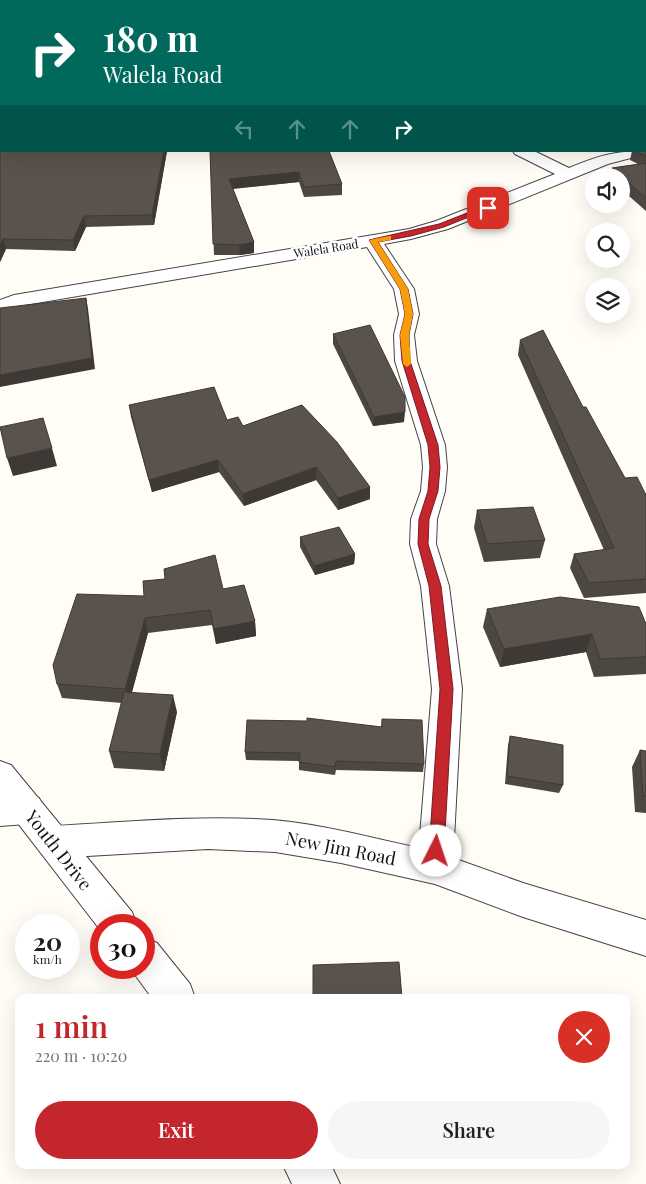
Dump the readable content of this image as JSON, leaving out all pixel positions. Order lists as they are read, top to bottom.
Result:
{
  "streets": {
    "street": ["Walela Road", "New Jim Road", "Youth Drive"]
  },
  "crossings": [
    ["New Jim Road", "Youth Drive"]
  ],
  "page": {
    "turn": ["180 m", "Walela Road"],
    "speed": "20 km/h",
    "limit": "30",
    "heading": ["1 min", "220 m · 10:20"],
    "buttons": ["Exit", "Share"]
  }
}
